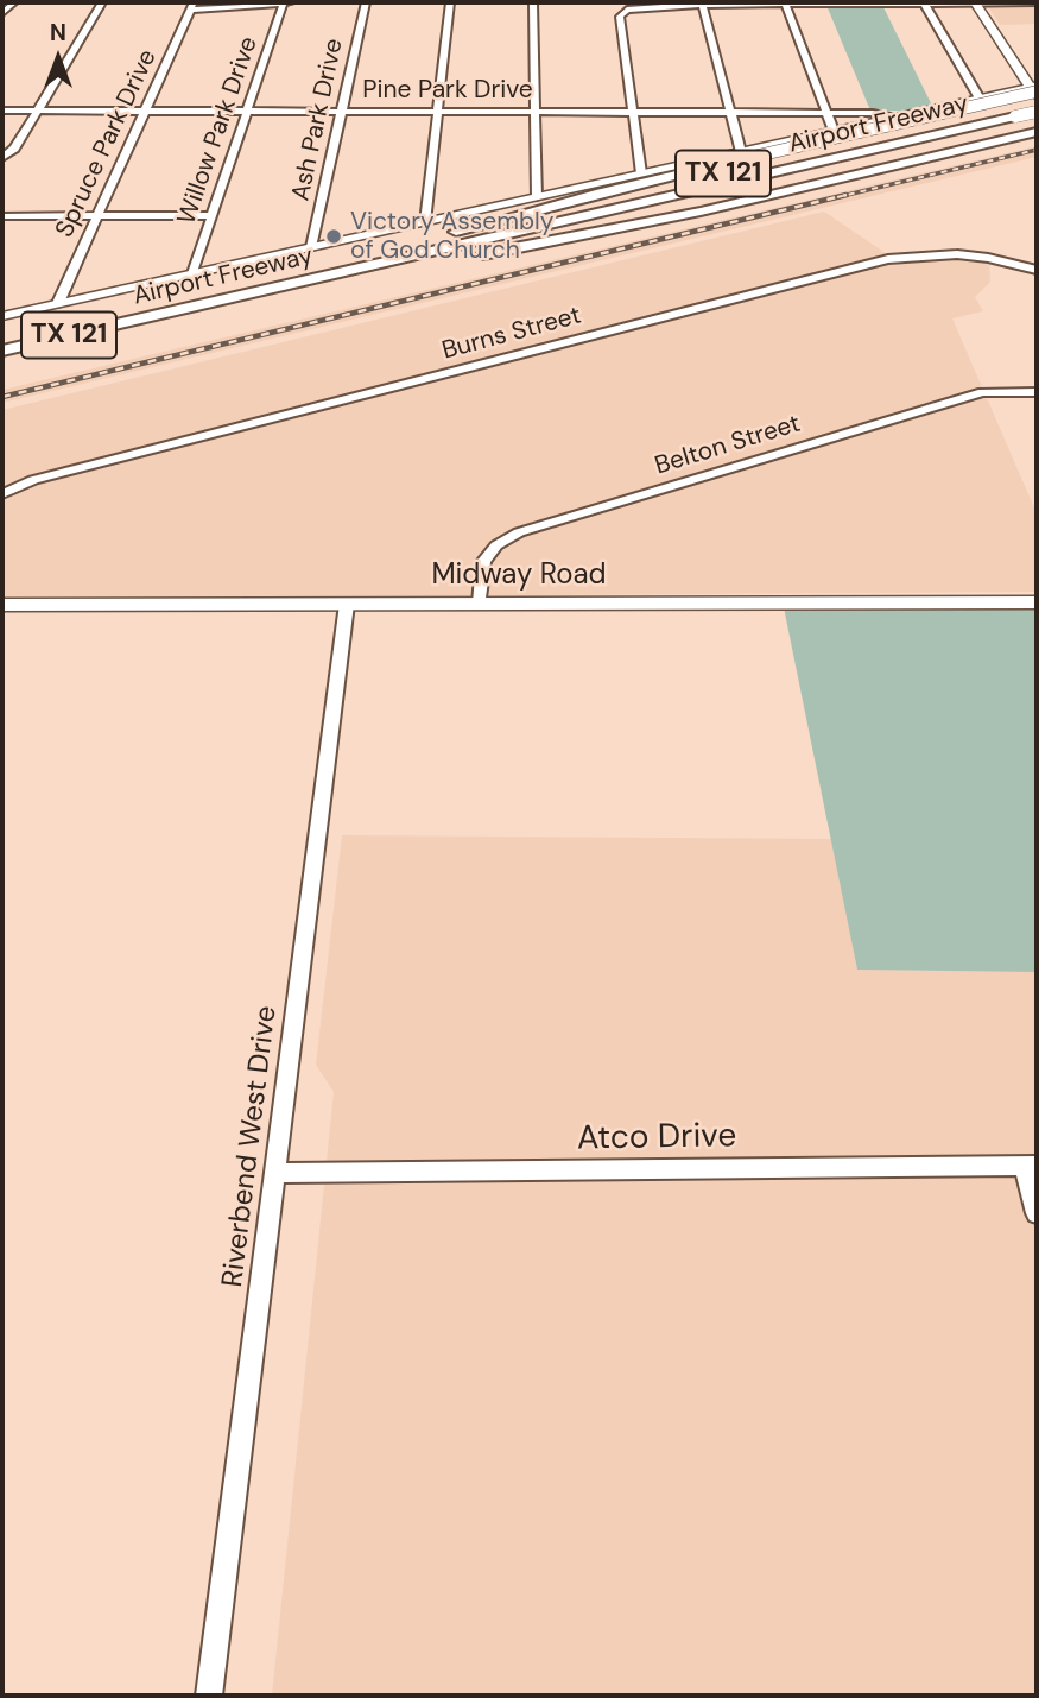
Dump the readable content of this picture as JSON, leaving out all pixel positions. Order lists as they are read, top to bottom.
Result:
{
  "streets": {
    "highway": ["Airport Freeway", "TX 121"],
    "main road": ["Midway Road"],
    "street": [
      "Pine Park Drive",
      "Ash Park Drive",
      "Willow Park Drive",
      "Spruce Park Drive",
      "Burns Street",
      "Belton Street",
      "Atco Drive",
      "Riverbend West Drive"
    ]
  },
  "crossings": [
    ["Pine Park Drive", "Ash Park Drive"],
    ["Pine Park Drive", "Airport Freeway"],
    ["Pine Park Drive", "Willow Park Drive"],
    ["Pine Park Drive", "Spruce Park Drive"],
    ["Ash Park Drive", "Airport Freeway"],
    ["Airport Freeway", "Willow Park Drive"],
    ["Airport Freeway", "Spruce Park Drive"],
    ["Belton Street", "Midway Road"],
    ["Midway Road", "Riverbend West Drive"],
    ["Atco Drive", "Riverbend West Drive"]
  ],
  "places": ["Victory Assembly of God Church"],
  "north": "top"
}
